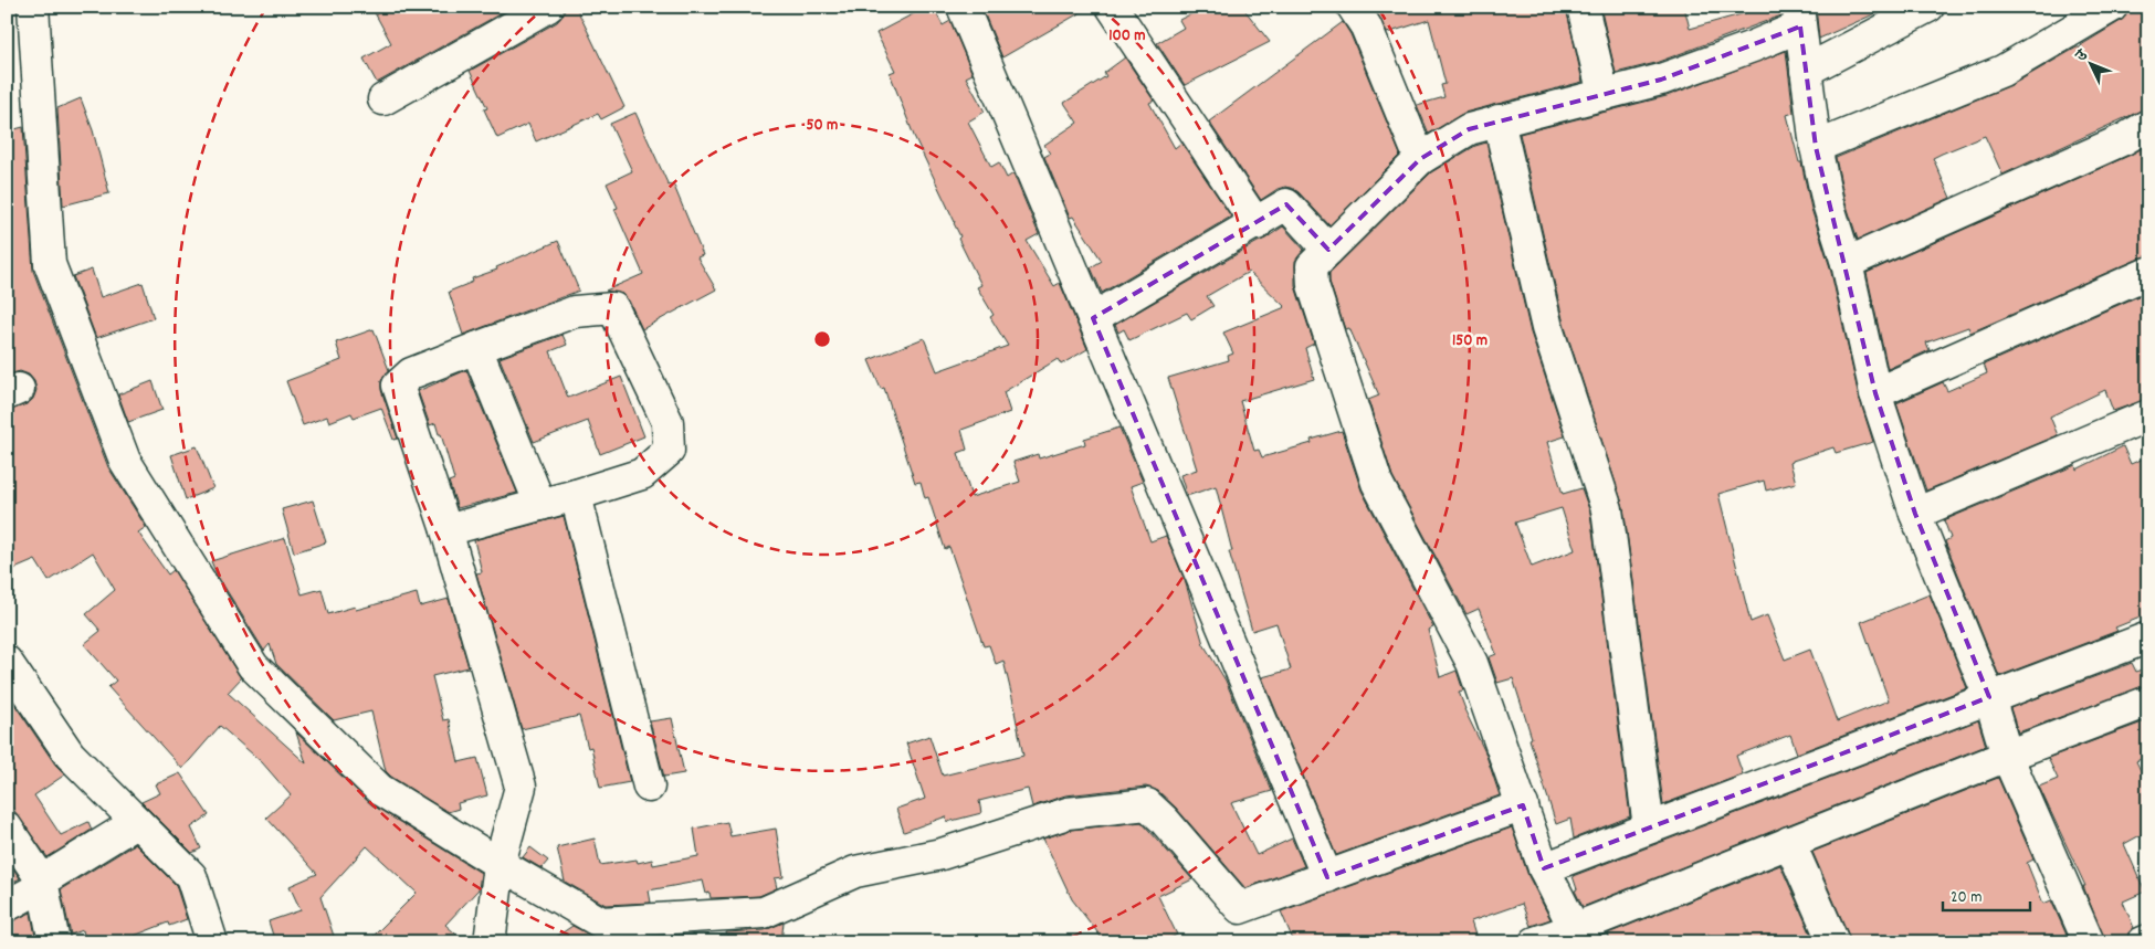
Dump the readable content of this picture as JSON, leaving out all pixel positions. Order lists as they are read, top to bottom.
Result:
{
  "scale_bar": "20 m",
  "north": "top left",
  "rings": ["100 m", "50 m", "150 m"]
}
